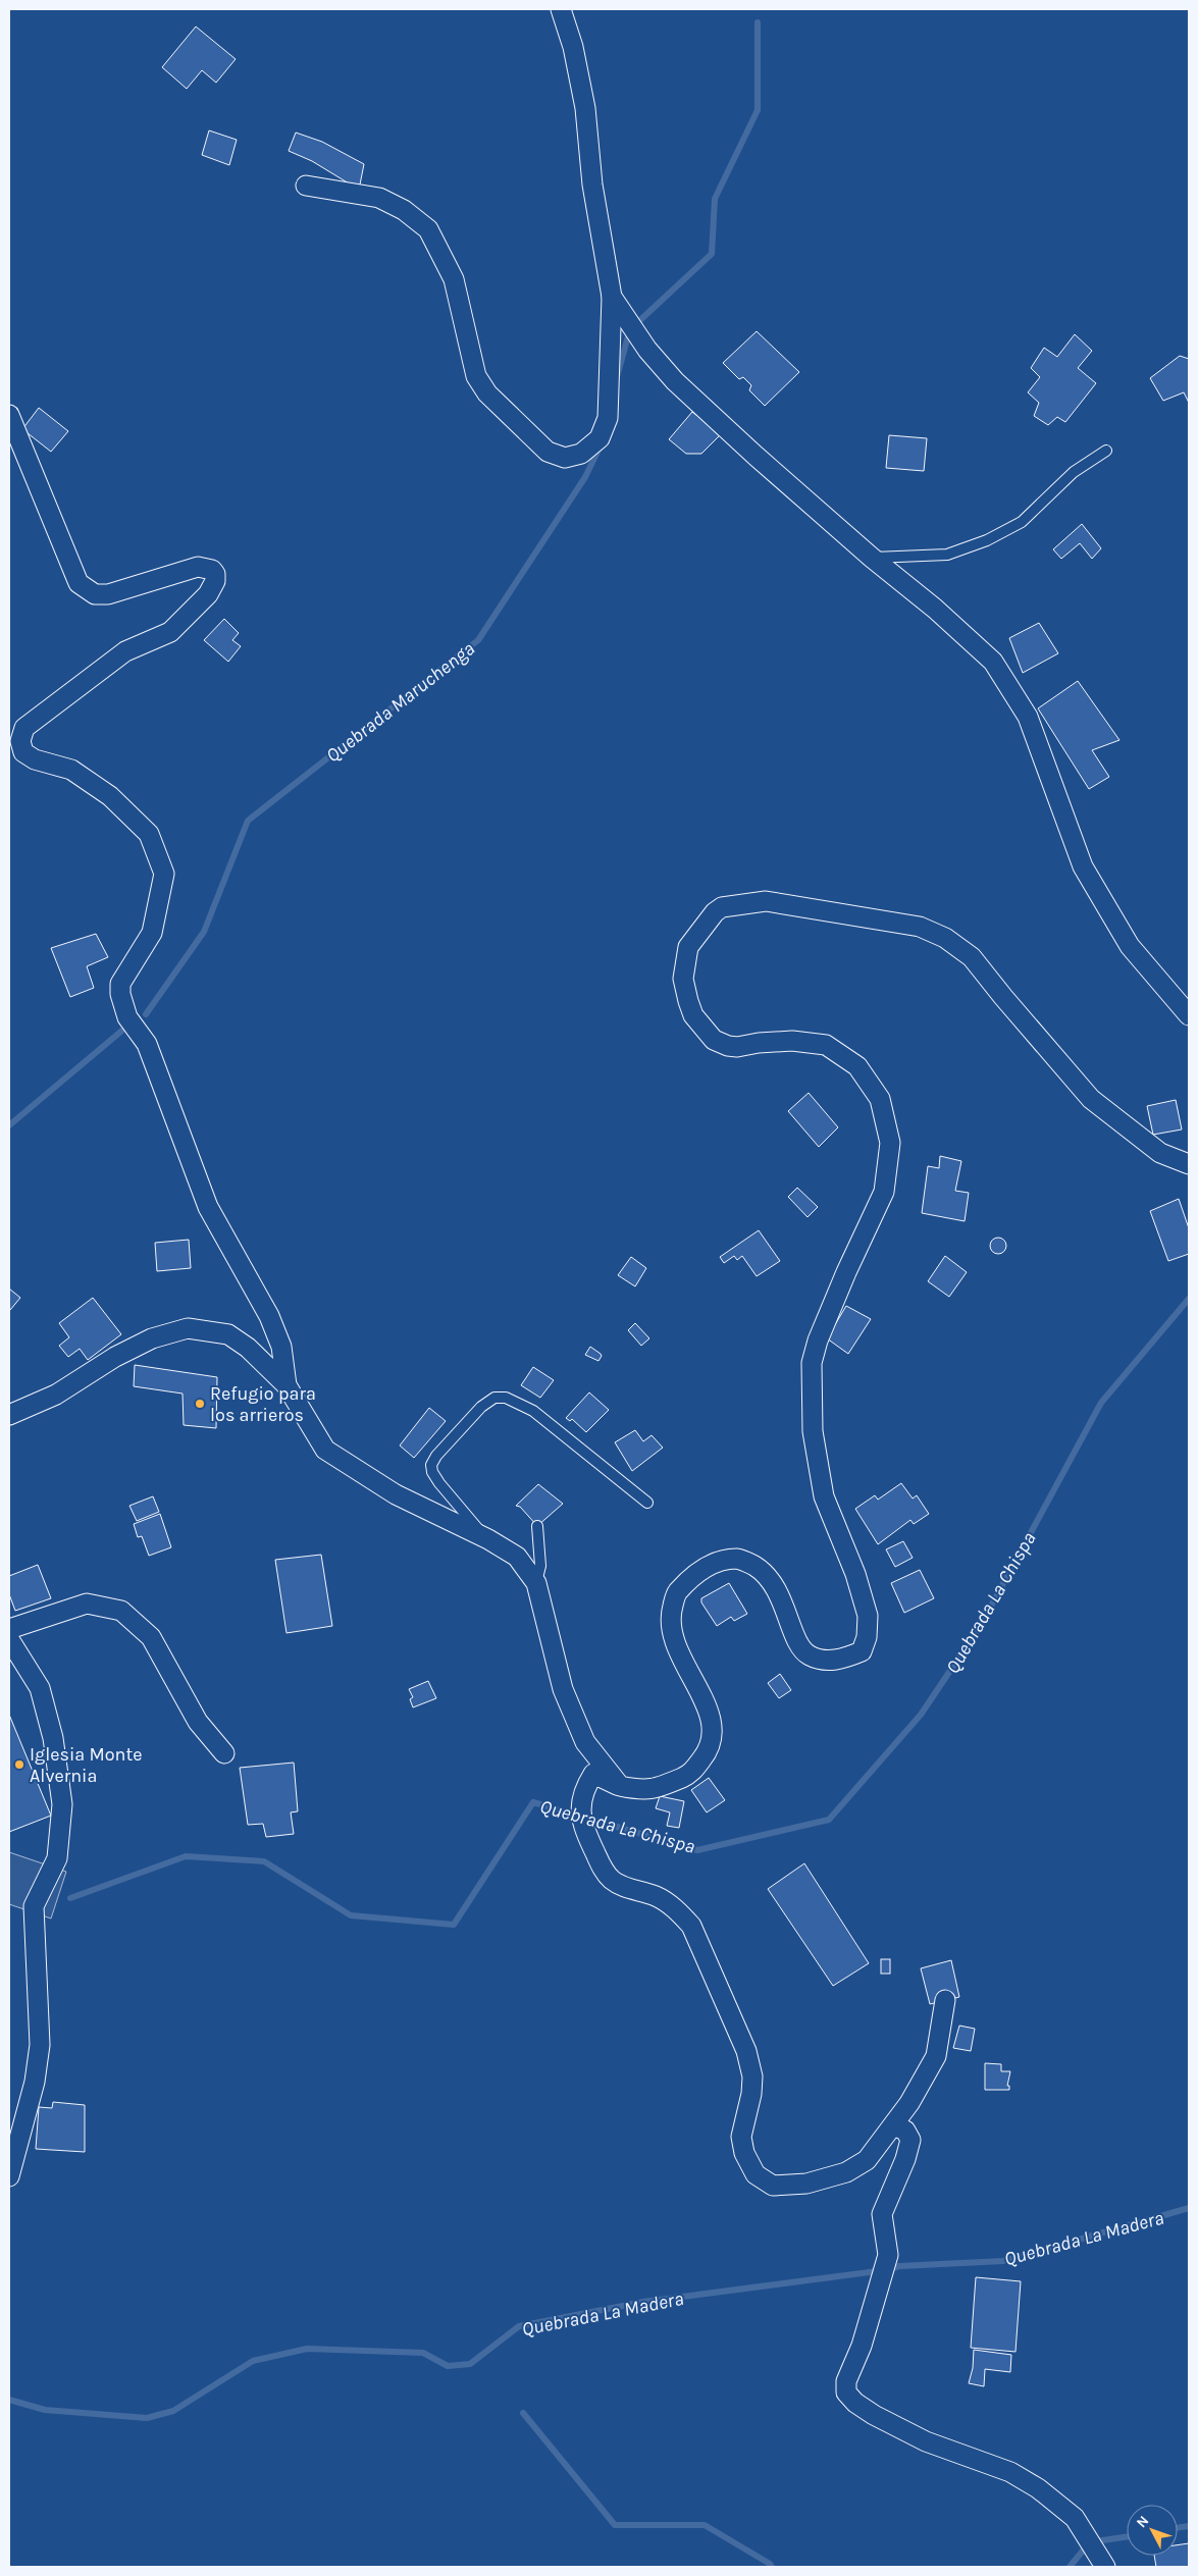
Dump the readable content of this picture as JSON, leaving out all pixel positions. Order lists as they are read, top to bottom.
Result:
{
  "water": ["Quebrada Maruchenga", "Quebrada La Chispa", "Quebrada La Madera"],
  "places": ["Refugio para los arrieros", "Iglesia Monte Alvernia"],
  "north": "top left"
}
